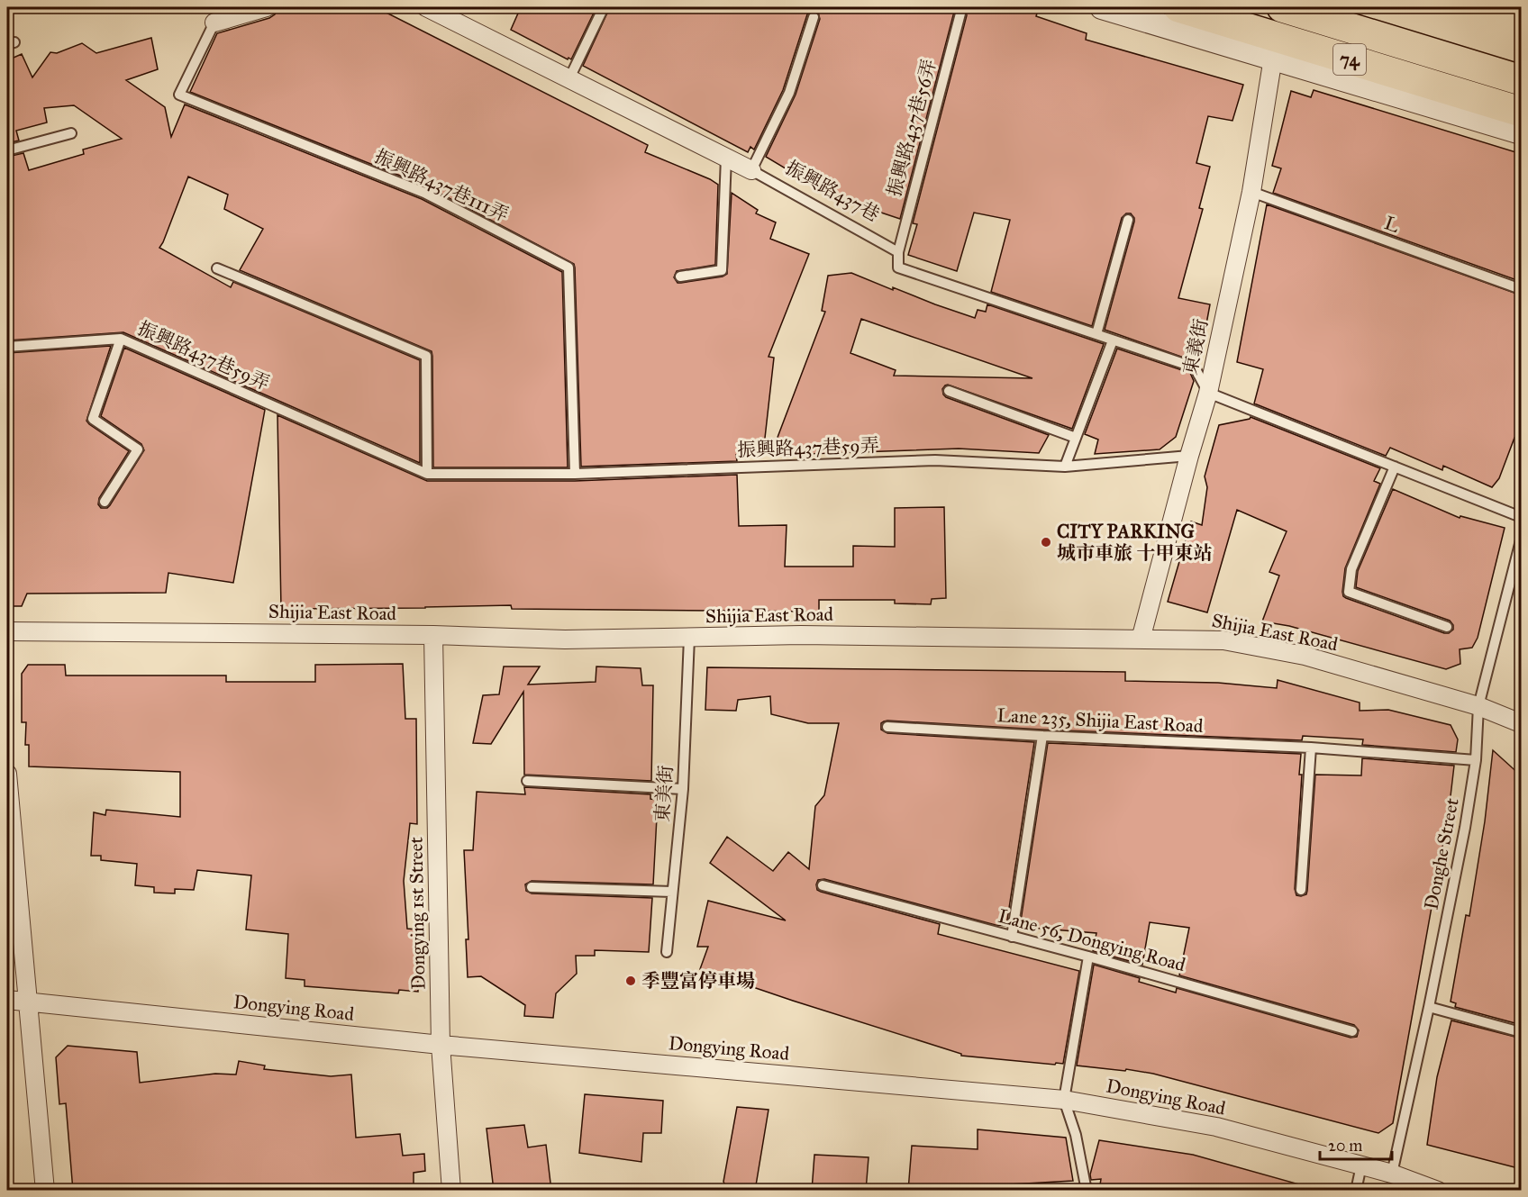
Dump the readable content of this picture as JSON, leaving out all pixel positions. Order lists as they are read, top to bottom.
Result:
{
  "streets": {
    "highway": ["74"],
    "street": [
      "振興路437巷",
      "東義街",
      "Shijia East Road",
      "Dongying 1st Street",
      "Dongying Road"
    ],
    "lane": [
      "振興路437巷56弄",
      "振興路437巷111弄",
      "L",
      "振興路437巷59弄",
      "Lane 235, Shijia East Road",
      "東美街",
      "Donghe Street",
      "Lane 56, Dongying Road"
    ]
  },
  "crossings": [
    ["振興路437巷56弄", "振興路437巷"],
    ["振興路437巷111弄", "振興路437巷59弄"],
    ["L", "東義街"],
    ["東義街", "振興路437巷59弄"],
    ["東義街", "Shijia East Road"],
    ["Shijia East Road", "東美街"],
    ["Shijia East Road", "Donghe Street"],
    ["Shijia East Road", "Dongying 1st Street"],
    ["Lane 235, Shijia East Road", "Donghe Street"],
    ["Donghe Street", "Dongying Road"],
    ["Dongying 1st Street", "Dongying Road"]
  ],
  "places": ["CITY PARKING 城市車旅 十甲東站", "季豐富停車場"],
  "scale_bar": "20 m"
}
